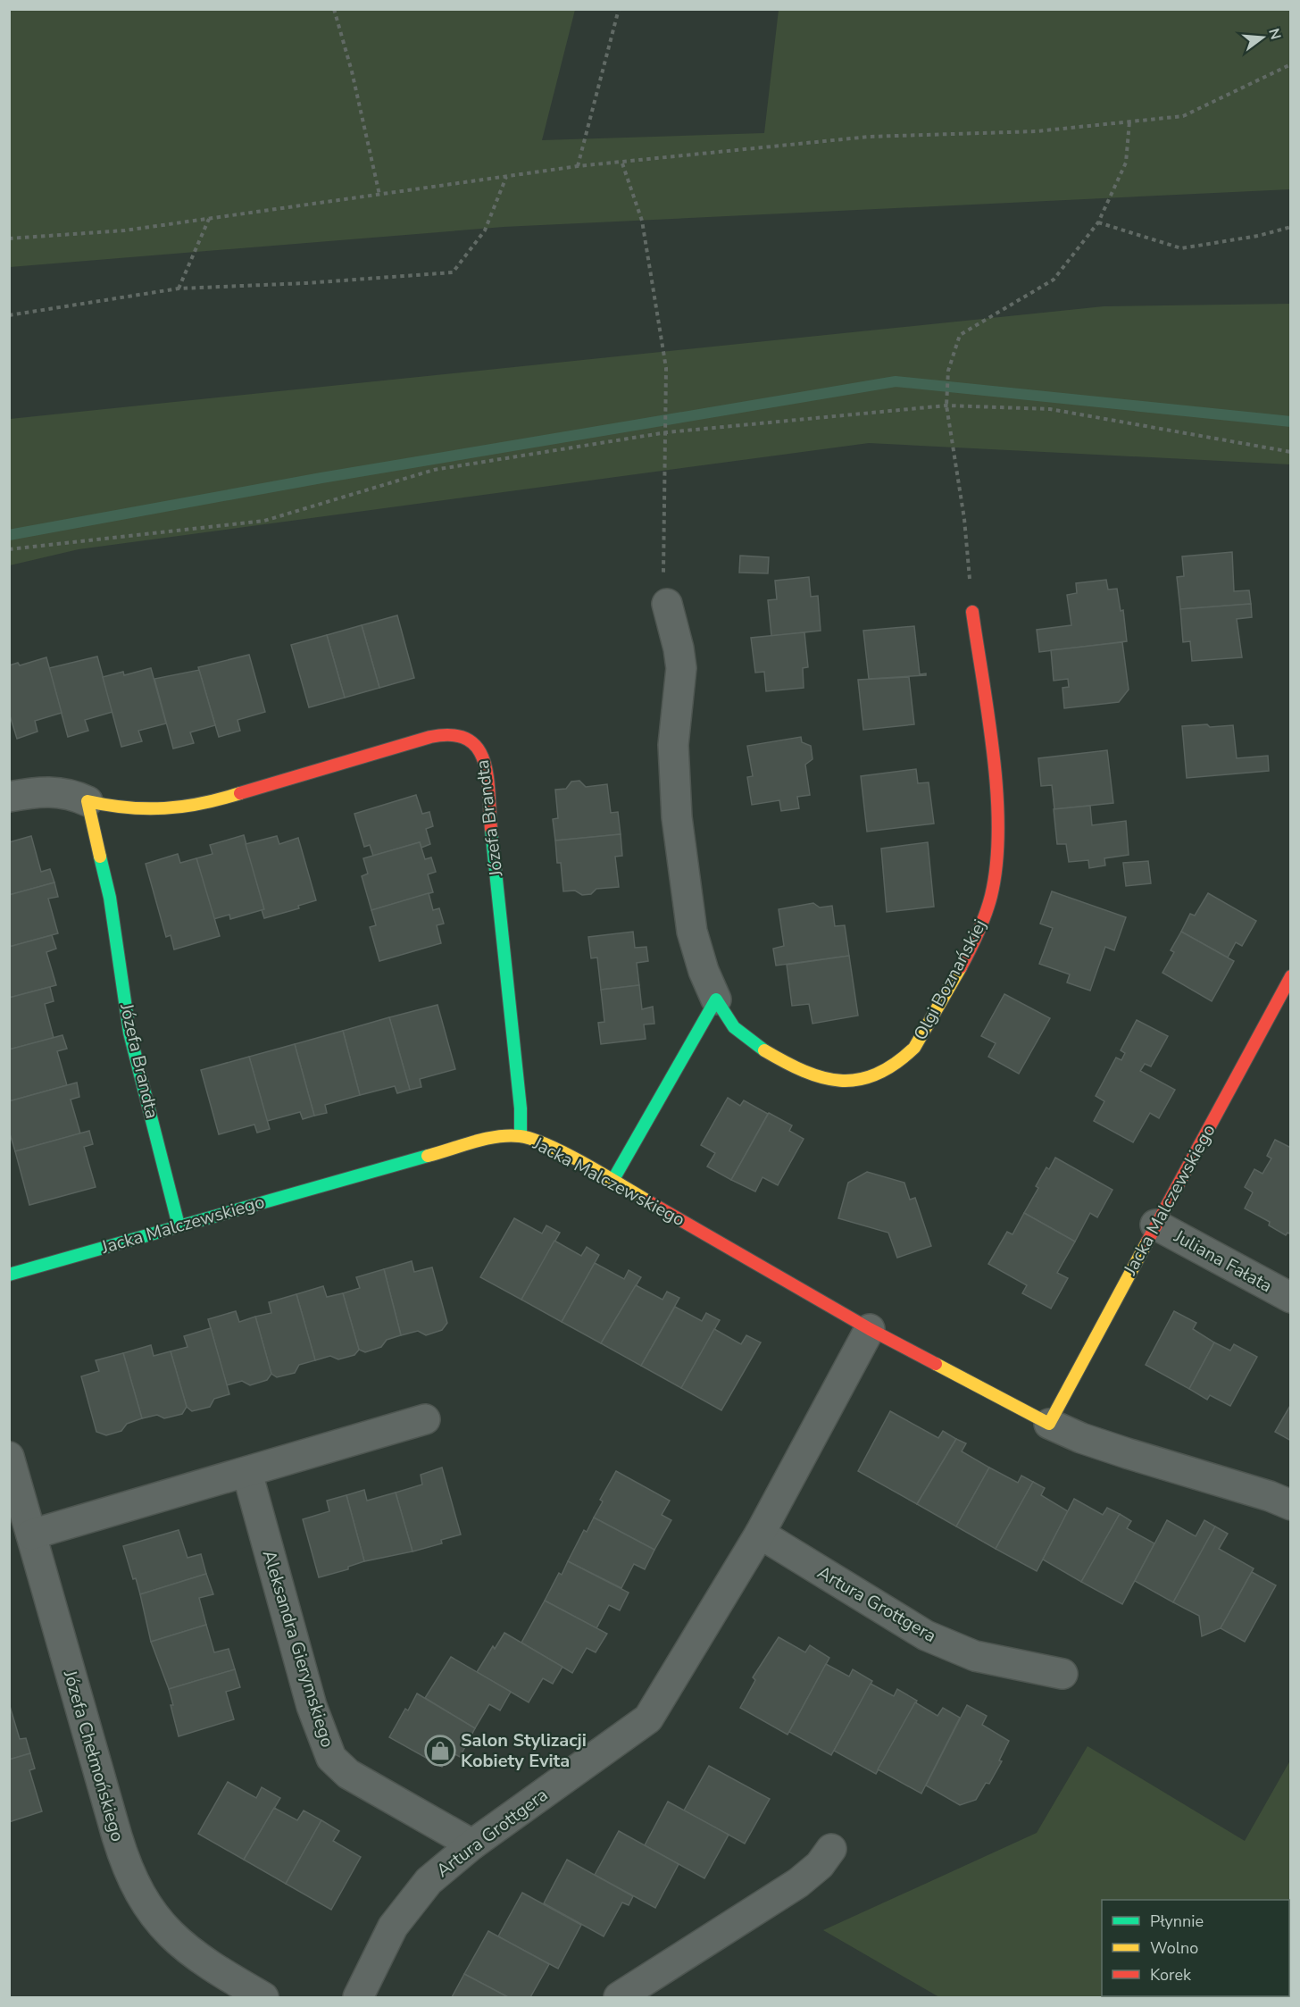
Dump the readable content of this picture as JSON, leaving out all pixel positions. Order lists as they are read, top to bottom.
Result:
{
  "streets": {
    "street": [
      "Józefa Brandta",
      "Olgi Boznańskiej",
      "Jacka Malczewskiego",
      "Juliana Fałata",
      "Artura Grottgera",
      "Aleksandra Gierymskiego",
      "Józefa Chełmońskiego"
    ]
  },
  "crossings": [
    ["Józefa Brandta", "Jacka Malczewskiego"],
    ["Jacka Malczewskiego", "Juliana Fałata"],
    ["Jacka Malczewskiego", "Artura Grottgera"],
    ["Artura Grottgera", "Aleksandra Gierymskiego"]
  ],
  "places": {
    "shop": ["Salon Stylizacji Kobiety Evita"]
  },
  "legend": ["Płynnie", "Wolno", "Korek"],
  "north": "right"
}
